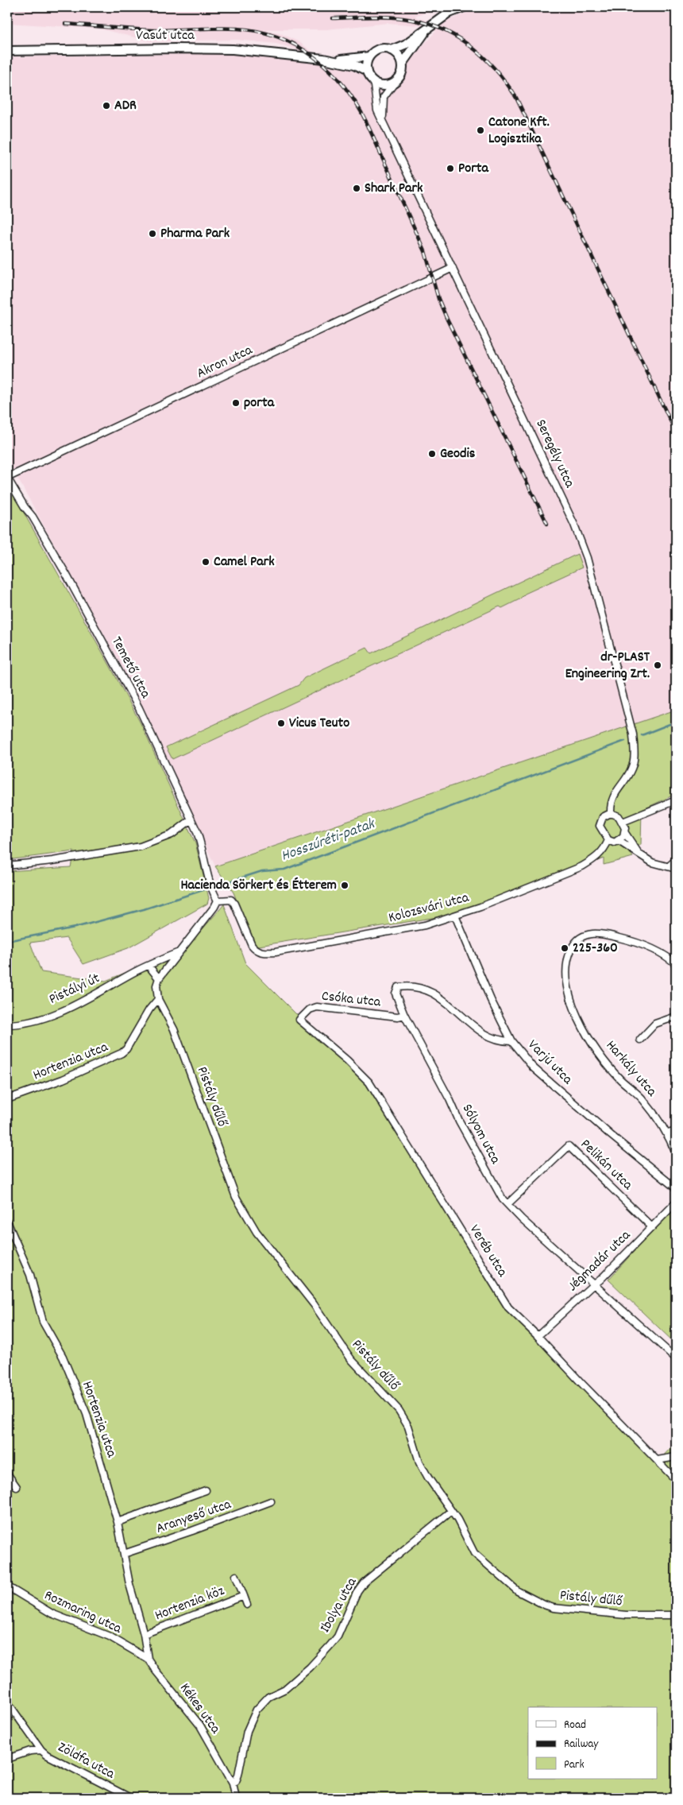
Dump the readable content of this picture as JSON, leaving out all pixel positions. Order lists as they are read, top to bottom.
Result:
{
  "streets": {
    "street": [
      "Vasút utca",
      "Akron utca",
      "Seregély utca",
      "Temető utca",
      "Kolozsvári utca",
      "Pistályi út",
      "Csóka utca",
      "Hortenzia utca",
      "Varjú utca",
      "Harkály utca",
      "Pistály dűlő",
      "Sólyom utca",
      "Pelikán utca",
      "Veréb utca",
      "Jégmadár utca",
      "Aranyeső utca",
      "Hortenzia köz",
      "Ibolya utca",
      "Rozmaring utca",
      "Kékes utca",
      "Zöldfa utca"
    ]
  },
  "crossings": [
    ["Vasút utca", "Seregély utca"],
    ["Akron utca", "Seregély utca"],
    ["Akron utca", "Temető utca"],
    ["Seregély utca", "Kolozsvári utca"],
    ["Temető utca", "Kolozsvári utca"],
    ["Kolozsvári utca", "Varjú utca"],
    ["Csóka utca", "Sólyom utca"],
    ["Csóka utca", "Veréb utca"],
    ["Hortenzia utca", "Pistály dűlő"],
    ["Hortenzia utca", "Aranyeső utca"],
    ["Hortenzia utca", "Hortenzia köz"],
    ["Hortenzia utca", "Kékes utca"],
    ["Varjú utca", "Sólyom utca"],
    ["Pistály dűlő", "Ibolya utca"],
    ["Sólyom utca", "Pelikán utca"],
    ["Sólyom utca", "Jégmadár utca"],
    ["Pelikán utca", "Jégmadár utca"],
    ["Veréb utca", "Jégmadár utca"],
    ["Hortenzia köz", "Kékes utca"],
    ["Ibolya utca", "Kékes utca"],
    ["Rozmaring utca", "Kékes utca"]
  ],
  "water": ["Hosszúréti-patak"],
  "places": [
    "ADR",
    "Catone Kft. Logisztika",
    "Porta",
    "Shark Park",
    "Pharma Park",
    "porta",
    "Geodis",
    "Camel Park",
    "dr-PLAST Engineering Zrt.",
    "Vicus Teuto",
    "Hacienda Sörkert és Étterem",
    "225-360"
  ],
  "legend": ["Road", "Railway", "Park"]
}
